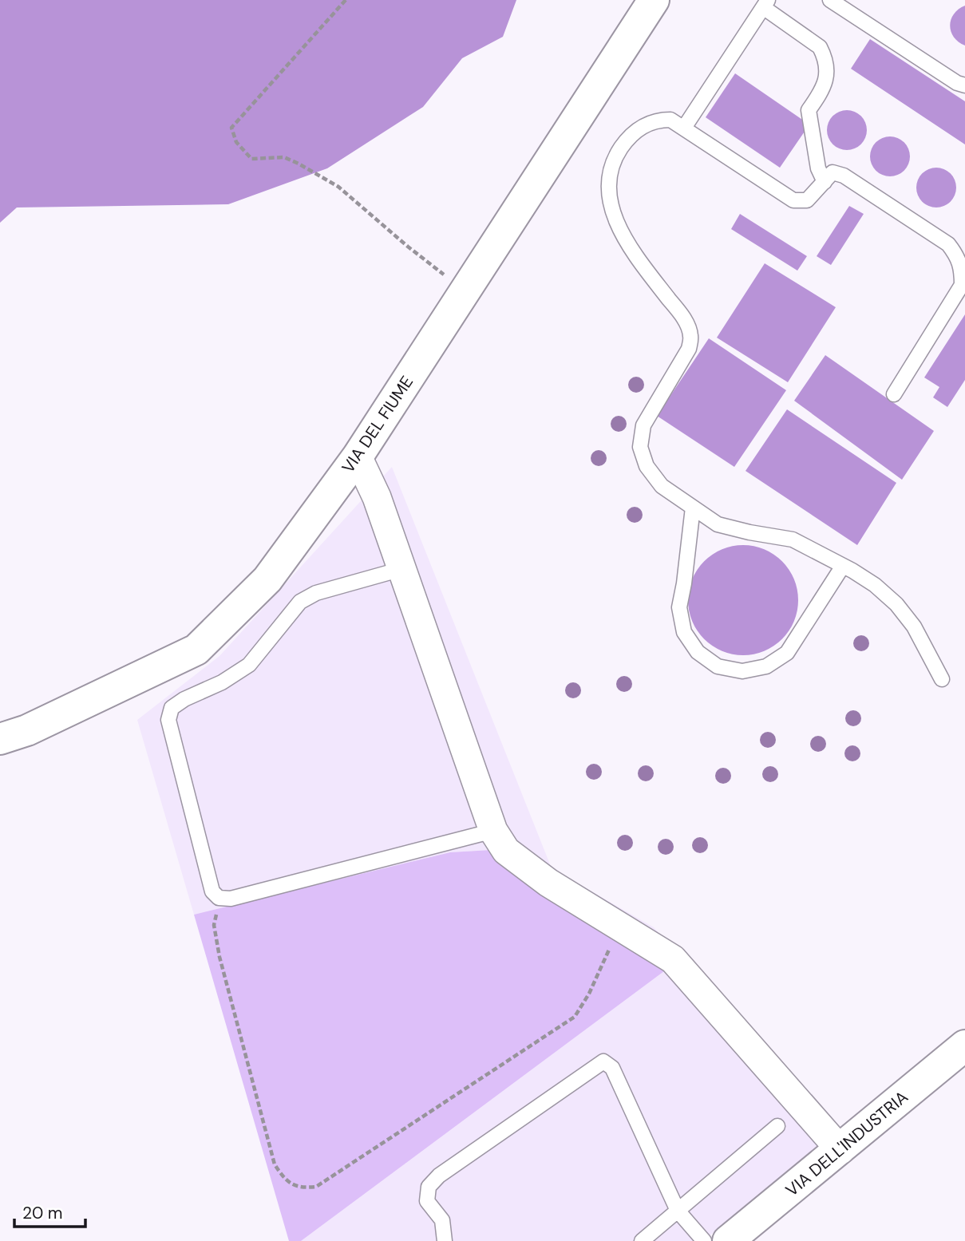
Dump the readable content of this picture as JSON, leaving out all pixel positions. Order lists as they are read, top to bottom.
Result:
{
  "streets": {
    "street": ["VIA DEL FIUME", "VIA DELL'INDUSTRIA"]
  },
  "scale_bar": "20 m"
}
